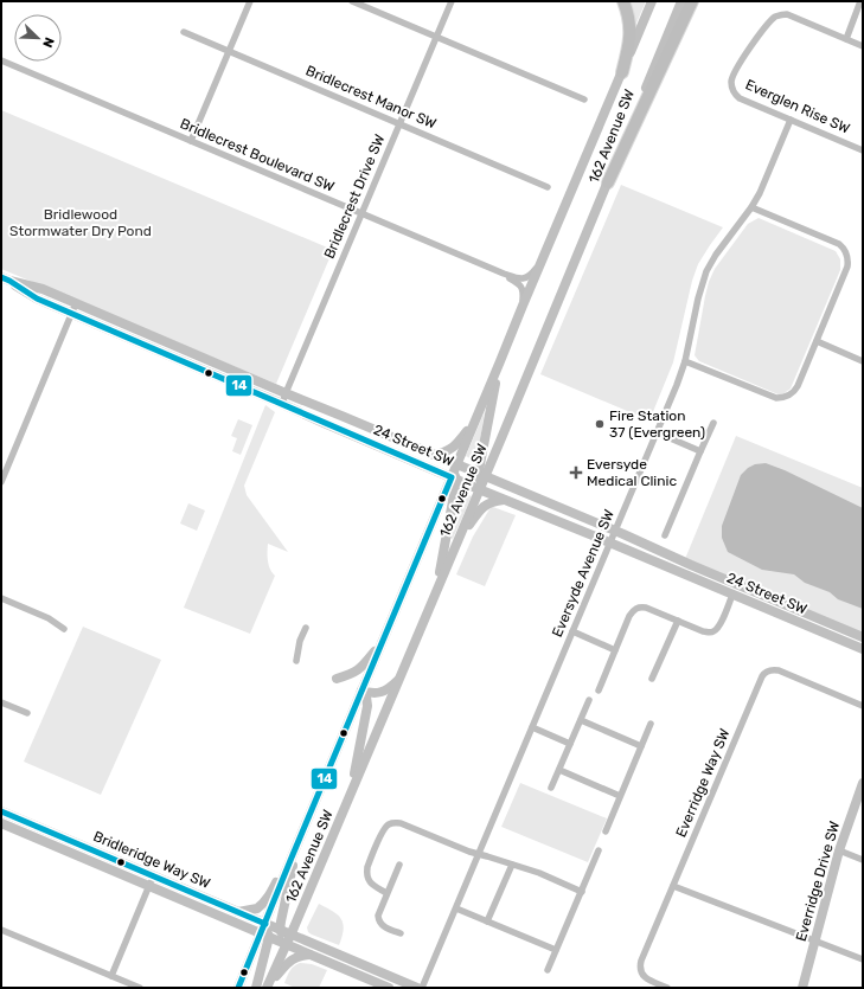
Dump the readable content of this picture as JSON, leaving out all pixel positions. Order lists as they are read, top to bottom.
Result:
{
  "streets": {
    "main road": [
      "162 Avenue SW",
      "24 Street SW",
      "Bridleridge Way SW",
      "Everridge Drive SW"
    ],
    "street": [
      "Bridlecrest Manor SW",
      "Everglen Rise SW",
      "Bridlecrest Boulevard SW",
      "Bridlecrest Drive SW",
      "Eversyde Avenue SW",
      "Everridge Way SW"
    ]
  },
  "crossings": [
    ["Bridlecrest Manor SW", "Bridlecrest Drive SW"],
    ["Everglen Rise SW", "Eversyde Avenue SW"],
    ["162 Avenue SW", "24 Street SW"],
    ["162 Avenue SW", "Bridleridge Way SW"],
    ["Bridlecrest Boulevard SW", "Bridlecrest Drive SW"],
    ["Bridlecrest Drive SW", "24 Street SW"],
    ["24 Street SW", "Eversyde Avenue SW"]
  ],
  "parks": ["Bridlewood Stormwater Dry Pond"],
  "places": {
    "other": ["Fire Station 37 (Evergreen)"],
    "health": ["Eversyde Medical Clinic"]
  },
  "lines": ["transit line 14"],
  "north": "bottom right"
}
